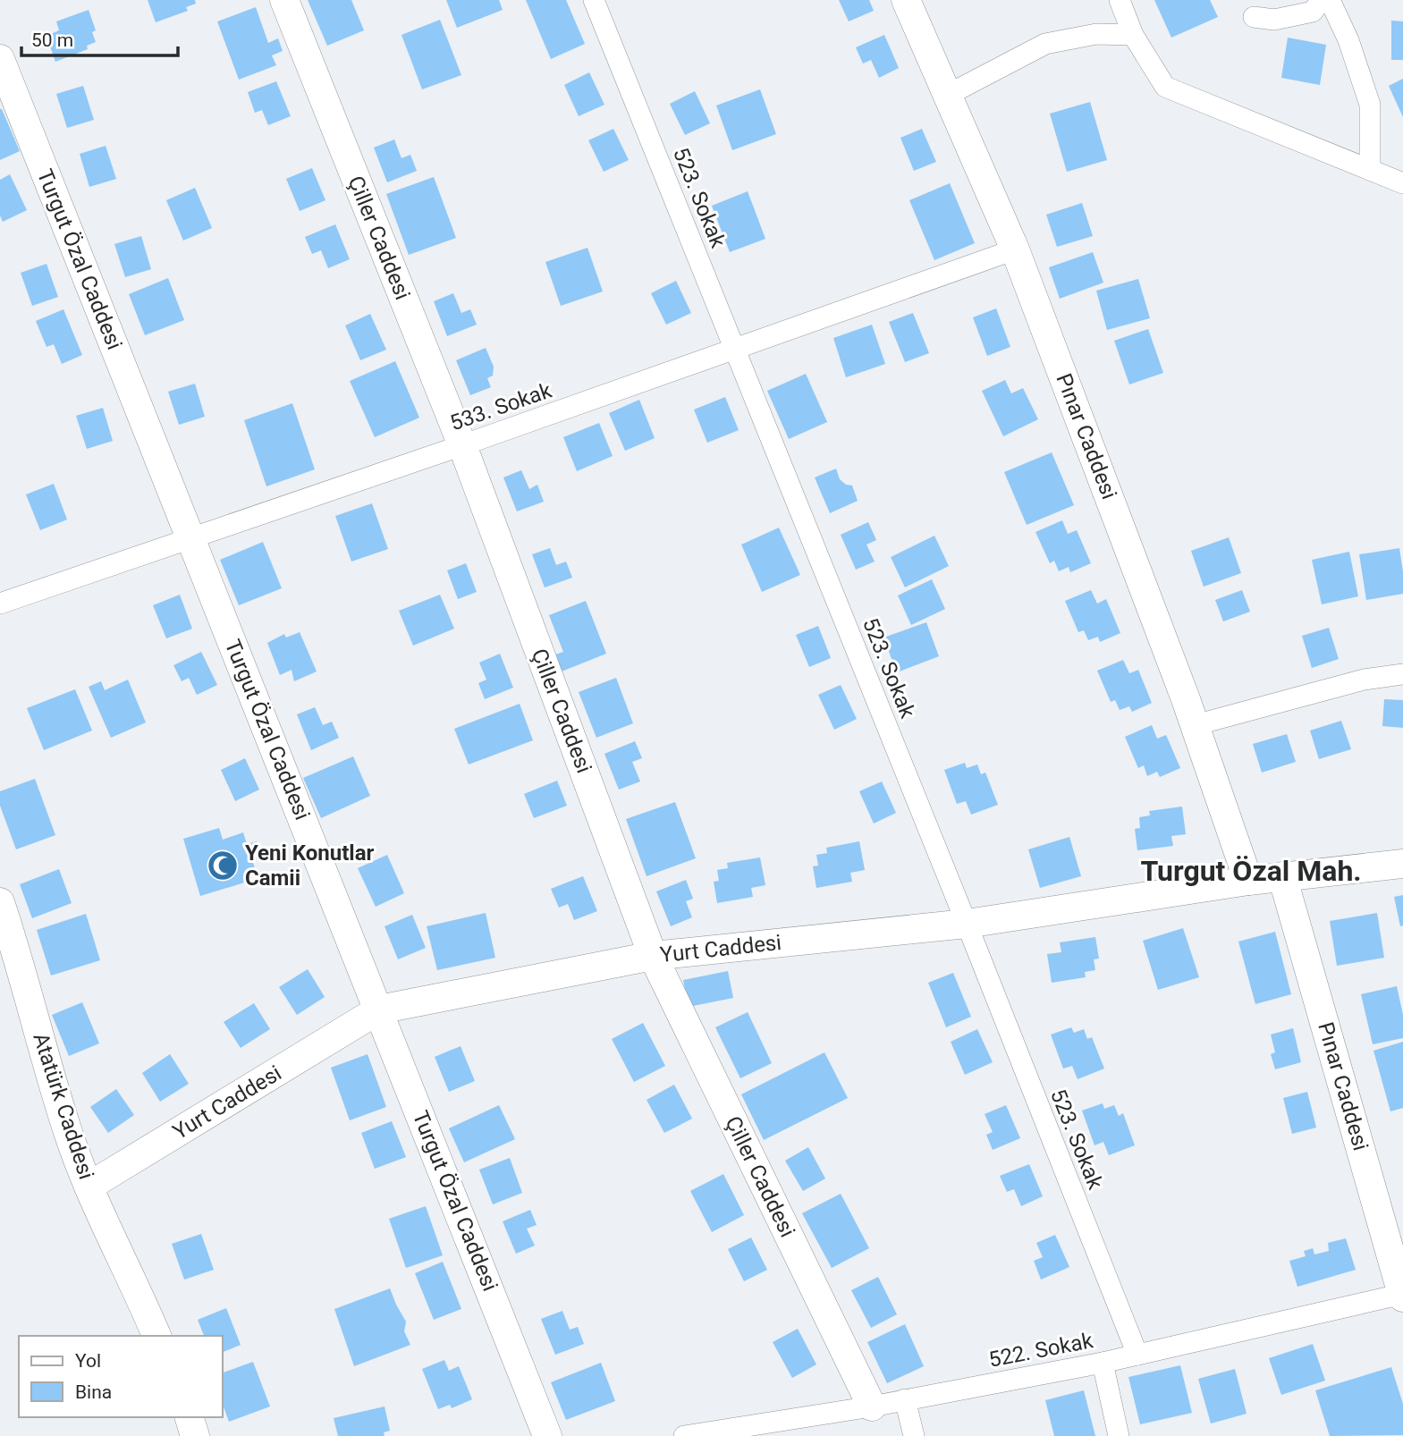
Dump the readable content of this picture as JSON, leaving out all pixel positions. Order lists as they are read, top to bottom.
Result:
{
  "streets": {
    "street": [
      "523. Sokak",
      "Çiller Caddesi",
      "Turgut Özal Caddesi",
      "533. Sokak",
      "Pınar Caddesi",
      "Yurt Caddesi",
      "Atatürk Caddesi",
      "522. Sokak"
    ]
  },
  "crossings": [
    ["523. Sokak", "533. Sokak"],
    ["523. Sokak", "Yurt Caddesi"],
    ["523. Sokak", "522. Sokak"],
    ["Çiller Caddesi", "533. Sokak"],
    ["Çiller Caddesi", "Yurt Caddesi"],
    ["Çiller Caddesi", "522. Sokak"],
    ["Turgut Özal Caddesi", "533. Sokak"],
    ["Turgut Özal Caddesi", "Yurt Caddesi"],
    ["533. Sokak", "Pınar Caddesi"],
    ["Pınar Caddesi", "Yurt Caddesi"],
    ["Pınar Caddesi", "522. Sokak"],
    ["Yurt Caddesi", "Atatürk Caddesi"]
  ],
  "districts": ["Turgut Özal Mah."],
  "places": {
    "mosque": ["Yeni Konutlar Camii"]
  },
  "legend": ["Yol", "Bina"],
  "scale_bar": "50 m"
}
